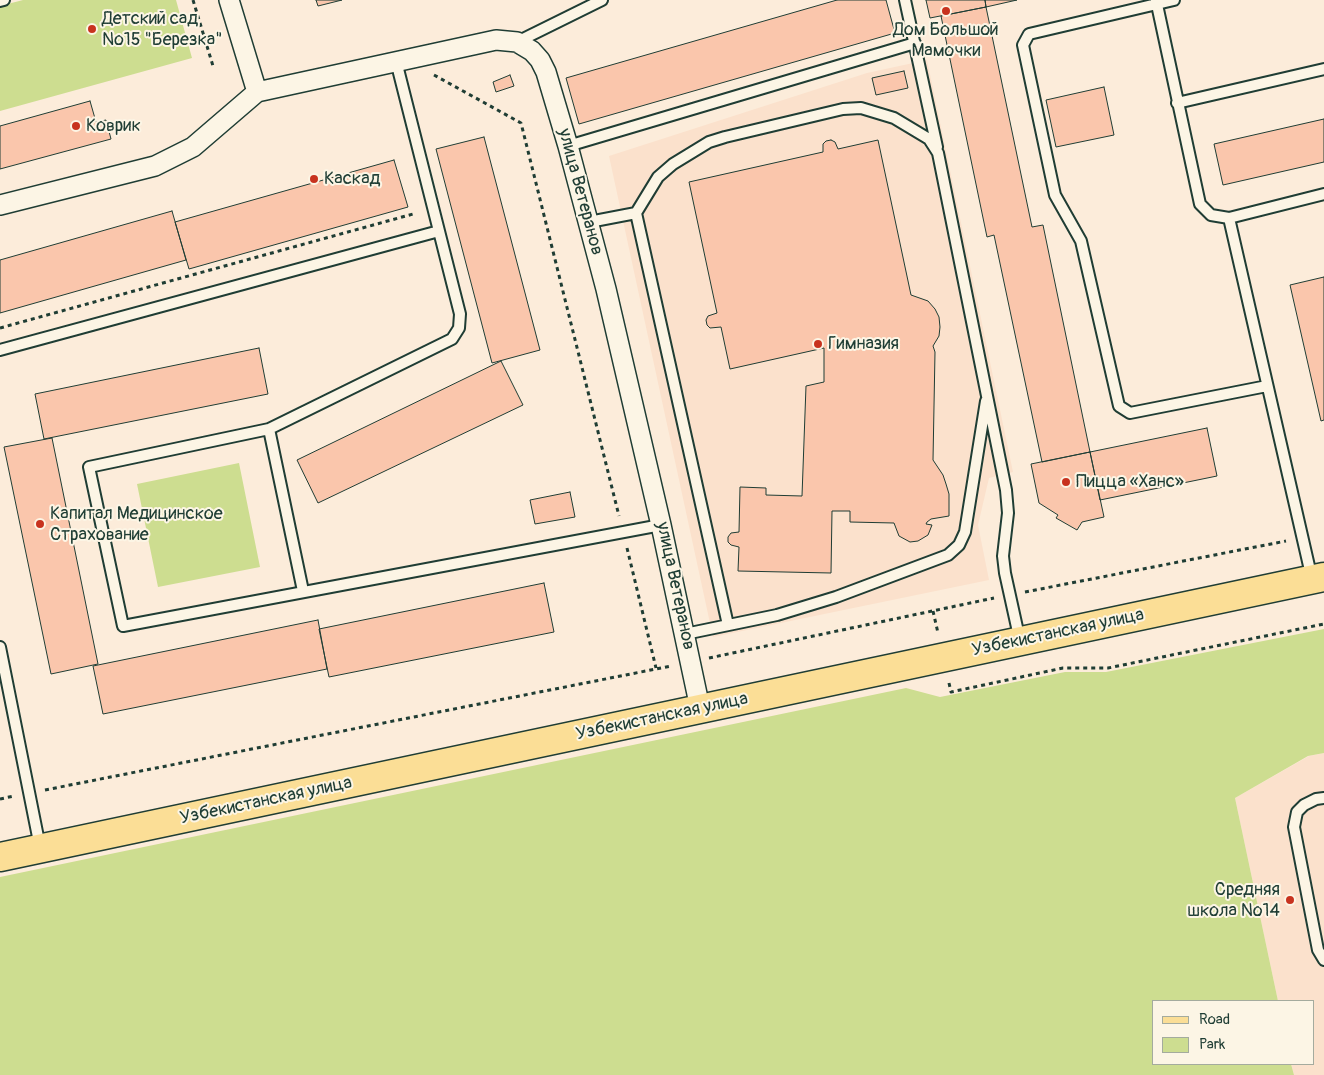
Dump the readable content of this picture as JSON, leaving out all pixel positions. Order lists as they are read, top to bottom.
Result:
{
  "streets": {
    "main road": ["Узбекистанская улица"],
    "street": ["улица Ветеранов"]
  },
  "crossings": [
    ["улица Ветеранов", "Узбекистанская улица"]
  ],
  "places": [
    "Дом Большой Мамочки",
    "Детский сад №15 \"Березка\"",
    "Коврик",
    "Каскад",
    "Гимназия",
    "Пицца «Ханс»",
    "Капитал Медицинское Страхование",
    "Средняя школа №14"
  ],
  "legend": ["Road", "Park"]
}
